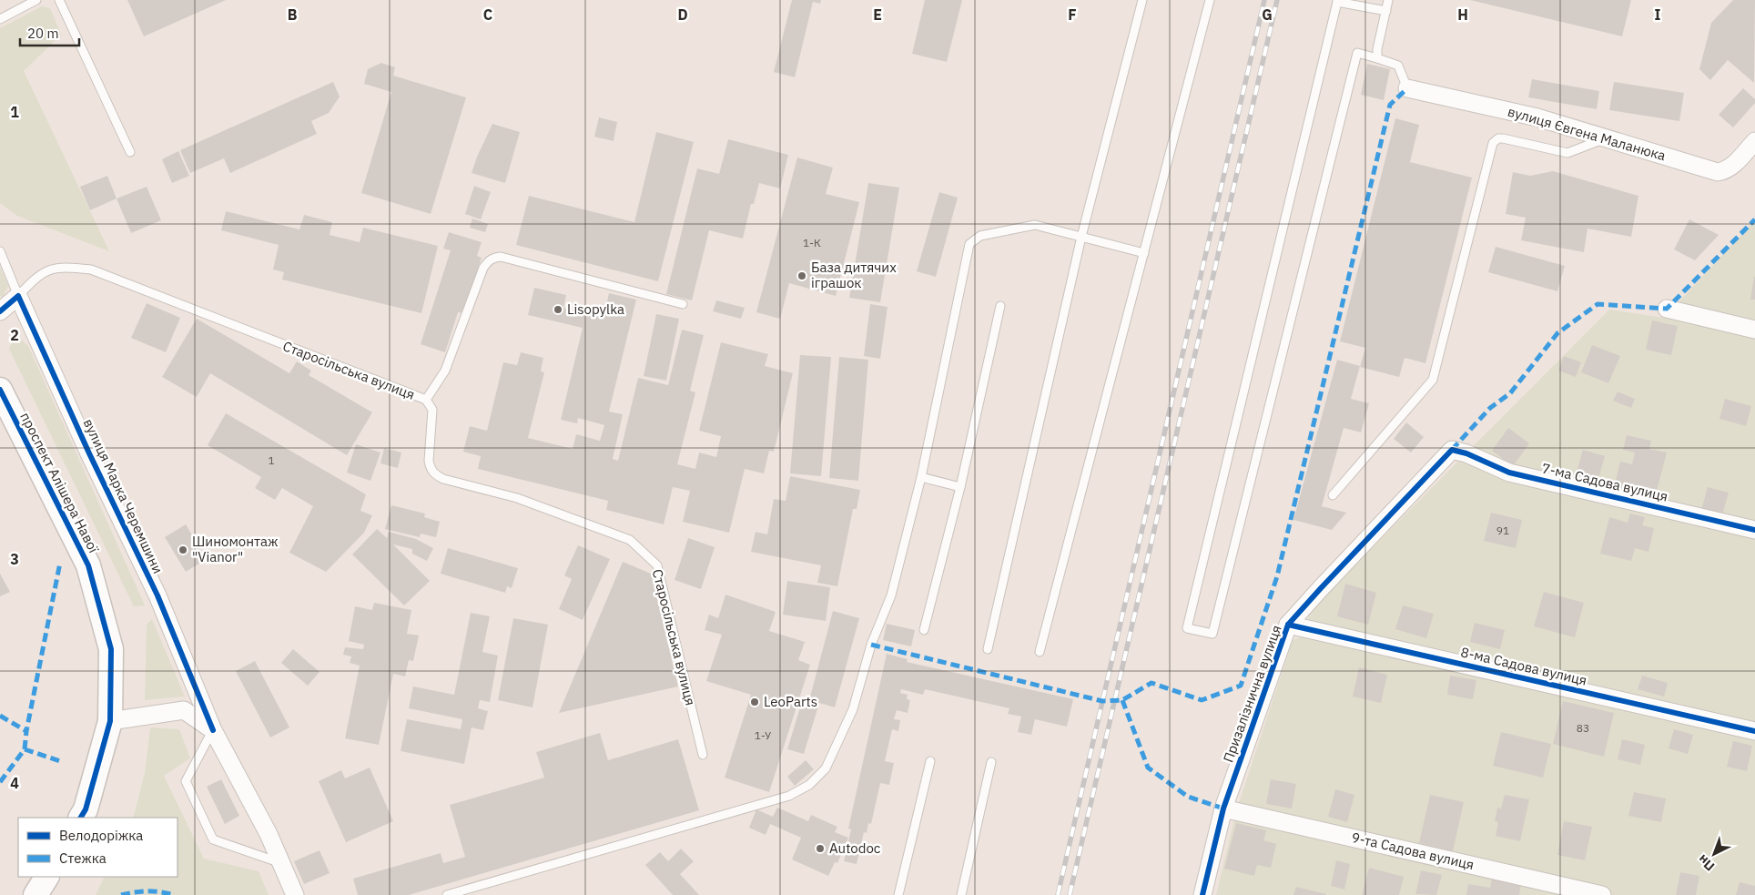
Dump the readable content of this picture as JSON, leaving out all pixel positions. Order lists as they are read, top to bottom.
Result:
{
  "streets": {
    "street": [
      "вулиця Євгена Маланюка",
      "проспект Алішера Навої",
      "7-ма Садова вулиця",
      "вулиця Марка Черемшини",
      "8-ма Садова вулиця",
      "Призалізнична вулиця",
      "9-та Садова вулиця"
    ],
    "lane": ["Старосільська вулиця"]
  },
  "crossings": [
    ["Старосільська вулиця", "вулиця Марка Черемшини"],
    ["проспект Алішера Навої", "вулиця Марка Черемшини"],
    ["7-ма Садова вулиця", "Призалізнична вулиця"],
    ["8-ма Садова вулиця", "Призалізнична вулиця"],
    ["Призалізнична вулиця", "9-та Садова вулиця"]
  ],
  "places": [
    "База дитячих іграшок",
    "Lisopylka",
    "Шиномонтаж \"Vianor\"",
    "LeoParts",
    "Autodoc"
  ],
  "house_numbers": [
    "1-К",
    "1",
    "91",
    "83",
    "1-У"
  ],
  "legend": ["Велодоріжка", "Стежка"],
  "scale_bar": "20 m",
  "north": "bottom left",
  "grid": {
    "columns": [
      "B",
      "C",
      "D",
      "E",
      "F",
      "G",
      "H",
      "I"
    ],
    "rows": [
      "1",
      "2",
      "3",
      "4"
    ]
  }
}
